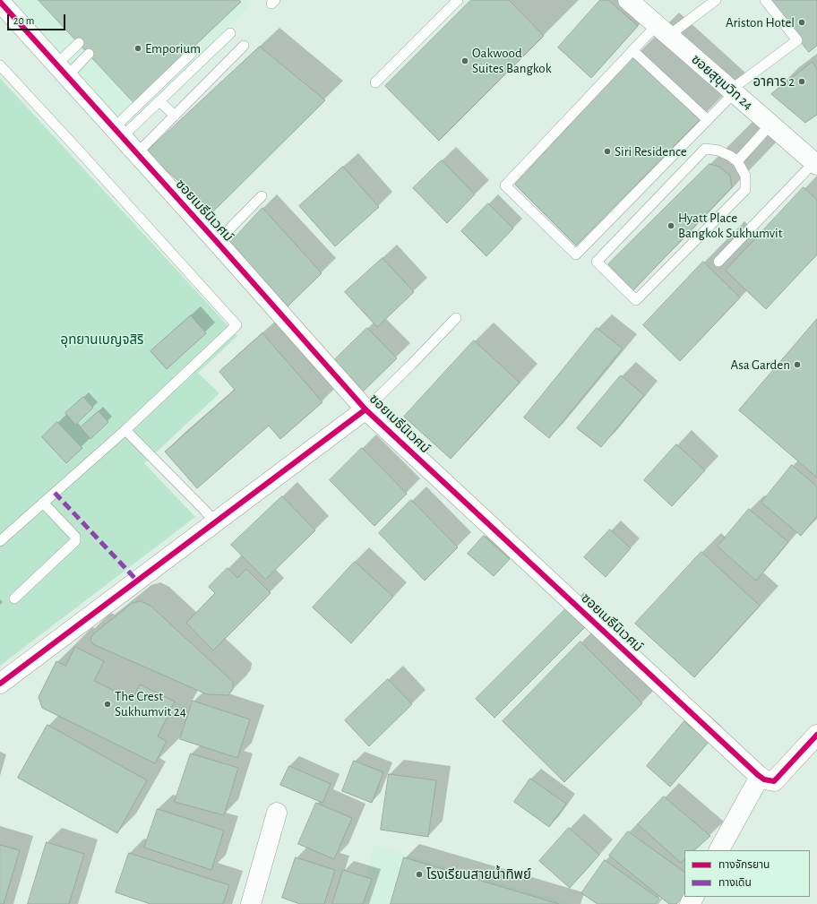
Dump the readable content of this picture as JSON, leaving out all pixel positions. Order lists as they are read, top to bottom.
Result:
{
  "streets": {
    "street": ["ซอยสุขุมวิท 24", "ซอยเมธีนิเวศม์"]
  },
  "parks": ["อุทยานเบญจสิริ"],
  "places": [
    "Ariston Hotel",
    "Emporium",
    "Oakwood Suites Bangkok",
    "อาคาร 2",
    "Siri Residence",
    "Hyatt Place Bangkok Sukhumvit",
    "Asa Garden",
    "The Crest Sukhumvit 24",
    "โรงเรียนสายน้ำทิพย์"
  ],
  "legend": ["ทางจักรยาน", "ทางเดิน"],
  "scale_bar": "20 m"
}
